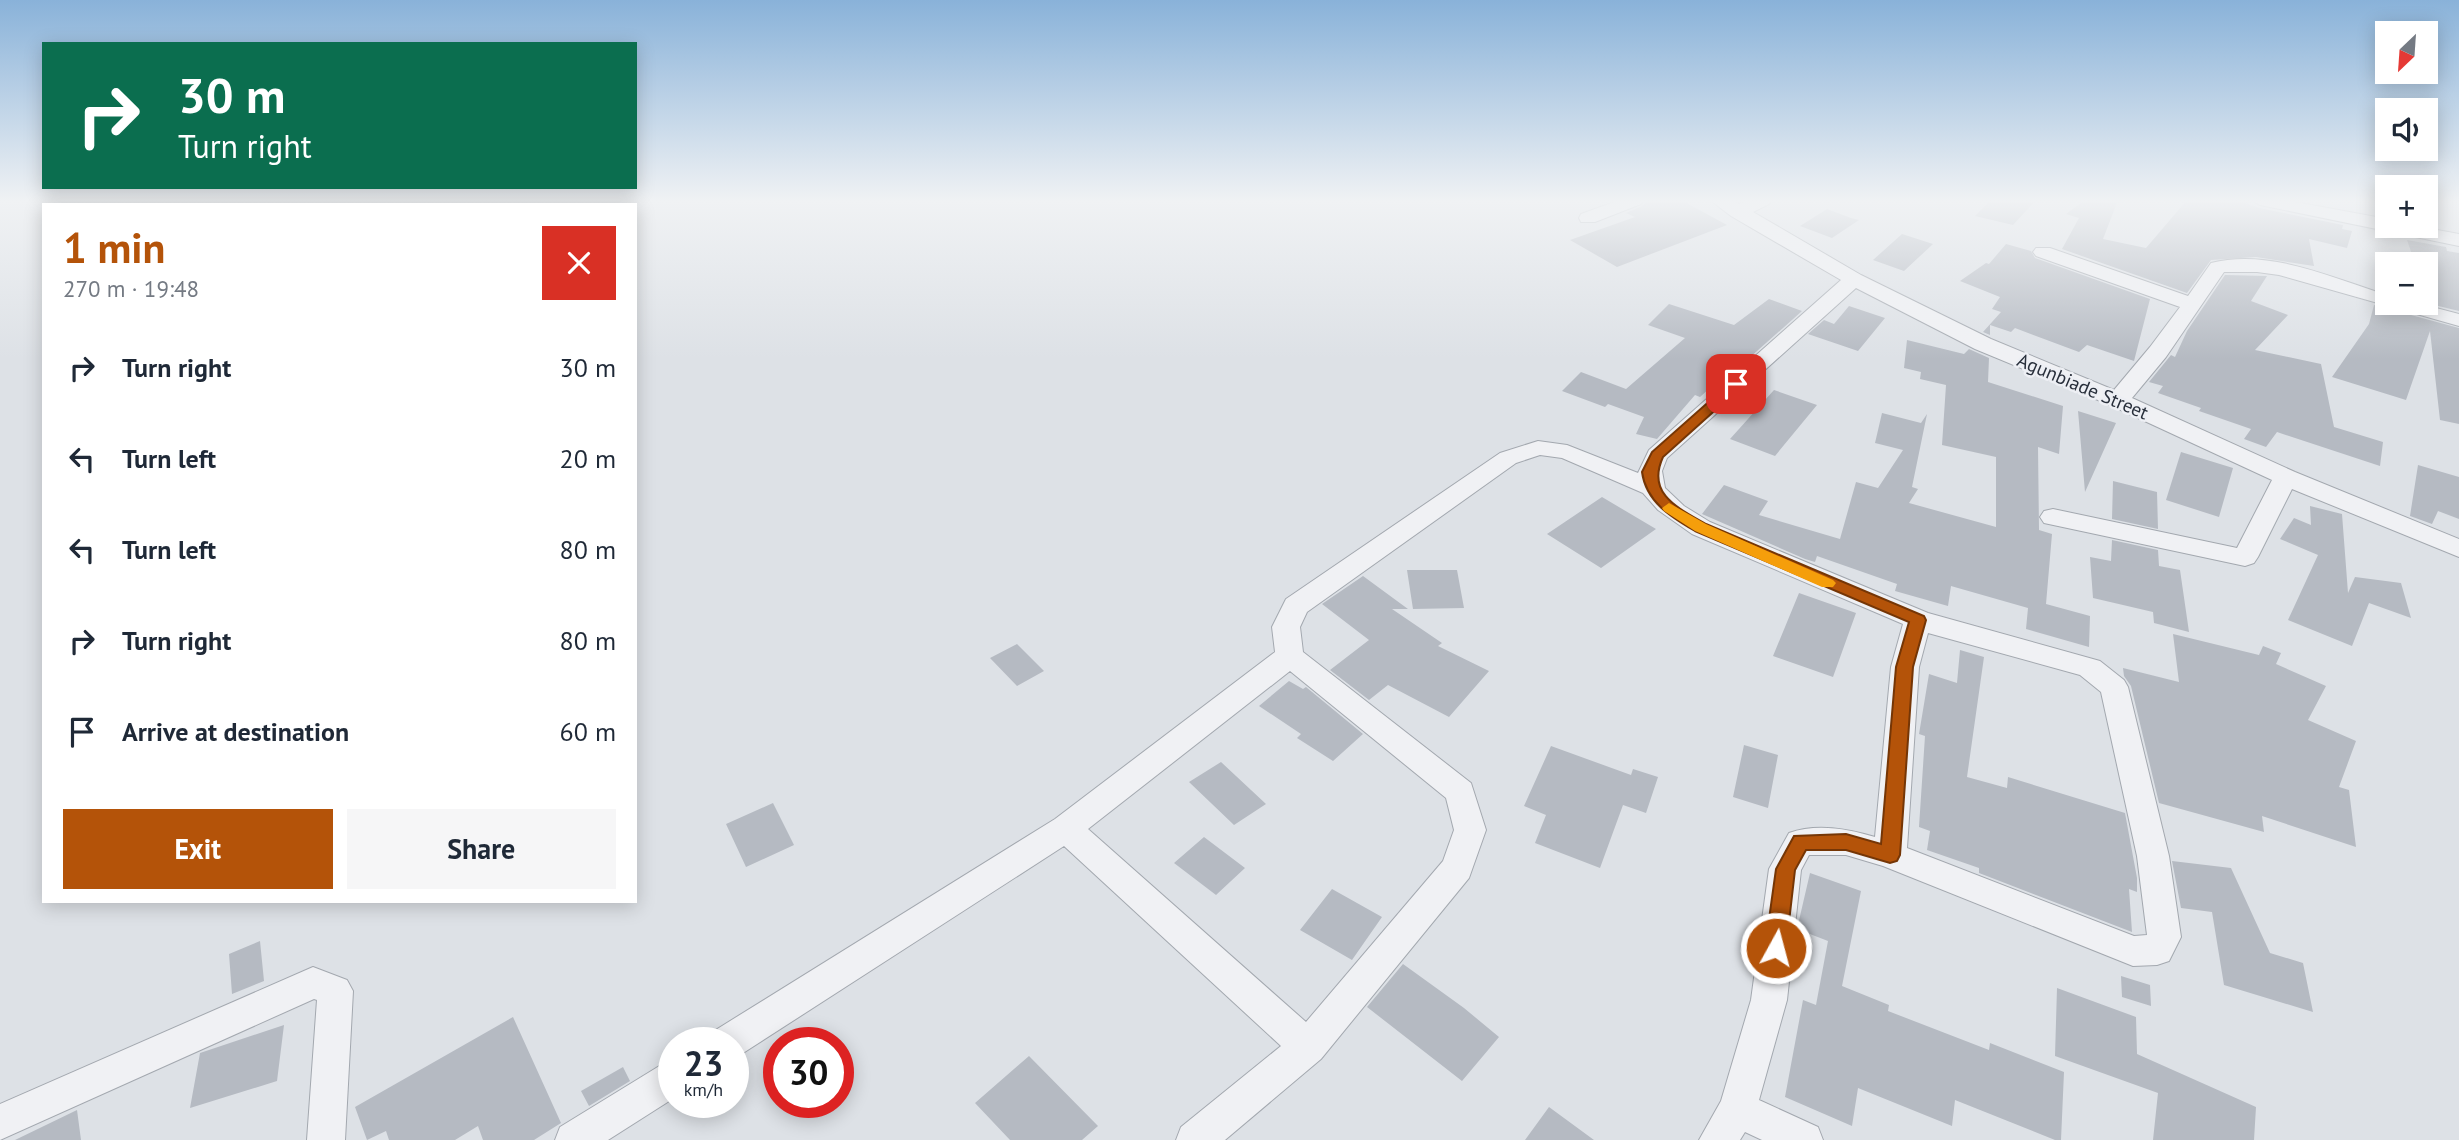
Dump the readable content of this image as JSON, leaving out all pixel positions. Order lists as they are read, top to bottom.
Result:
{
  "streets": {
    "street": ["Agunbiade Street"]
  },
  "north": "bottom left",
  "page": {
    "map_buttons": ["+", "−"],
    "turn": ["30 m", "Turn right"],
    "heading": ["1 min", "270 m · 19:48"],
    "list": [
      {
        "name": "Turn right",
        "value": "30 m"
      },
      {
        "name": "Turn left",
        "value": "20 m"
      },
      {
        "name": "Turn left",
        "value": "80 m"
      },
      {
        "name": "Turn right",
        "value": "80 m"
      },
      {
        "name": "Arrive at destination",
        "value": "60 m"
      }
    ],
    "buttons": ["Exit", "Share"],
    "speed": "23 km/h",
    "limit": "30"
  }
}
